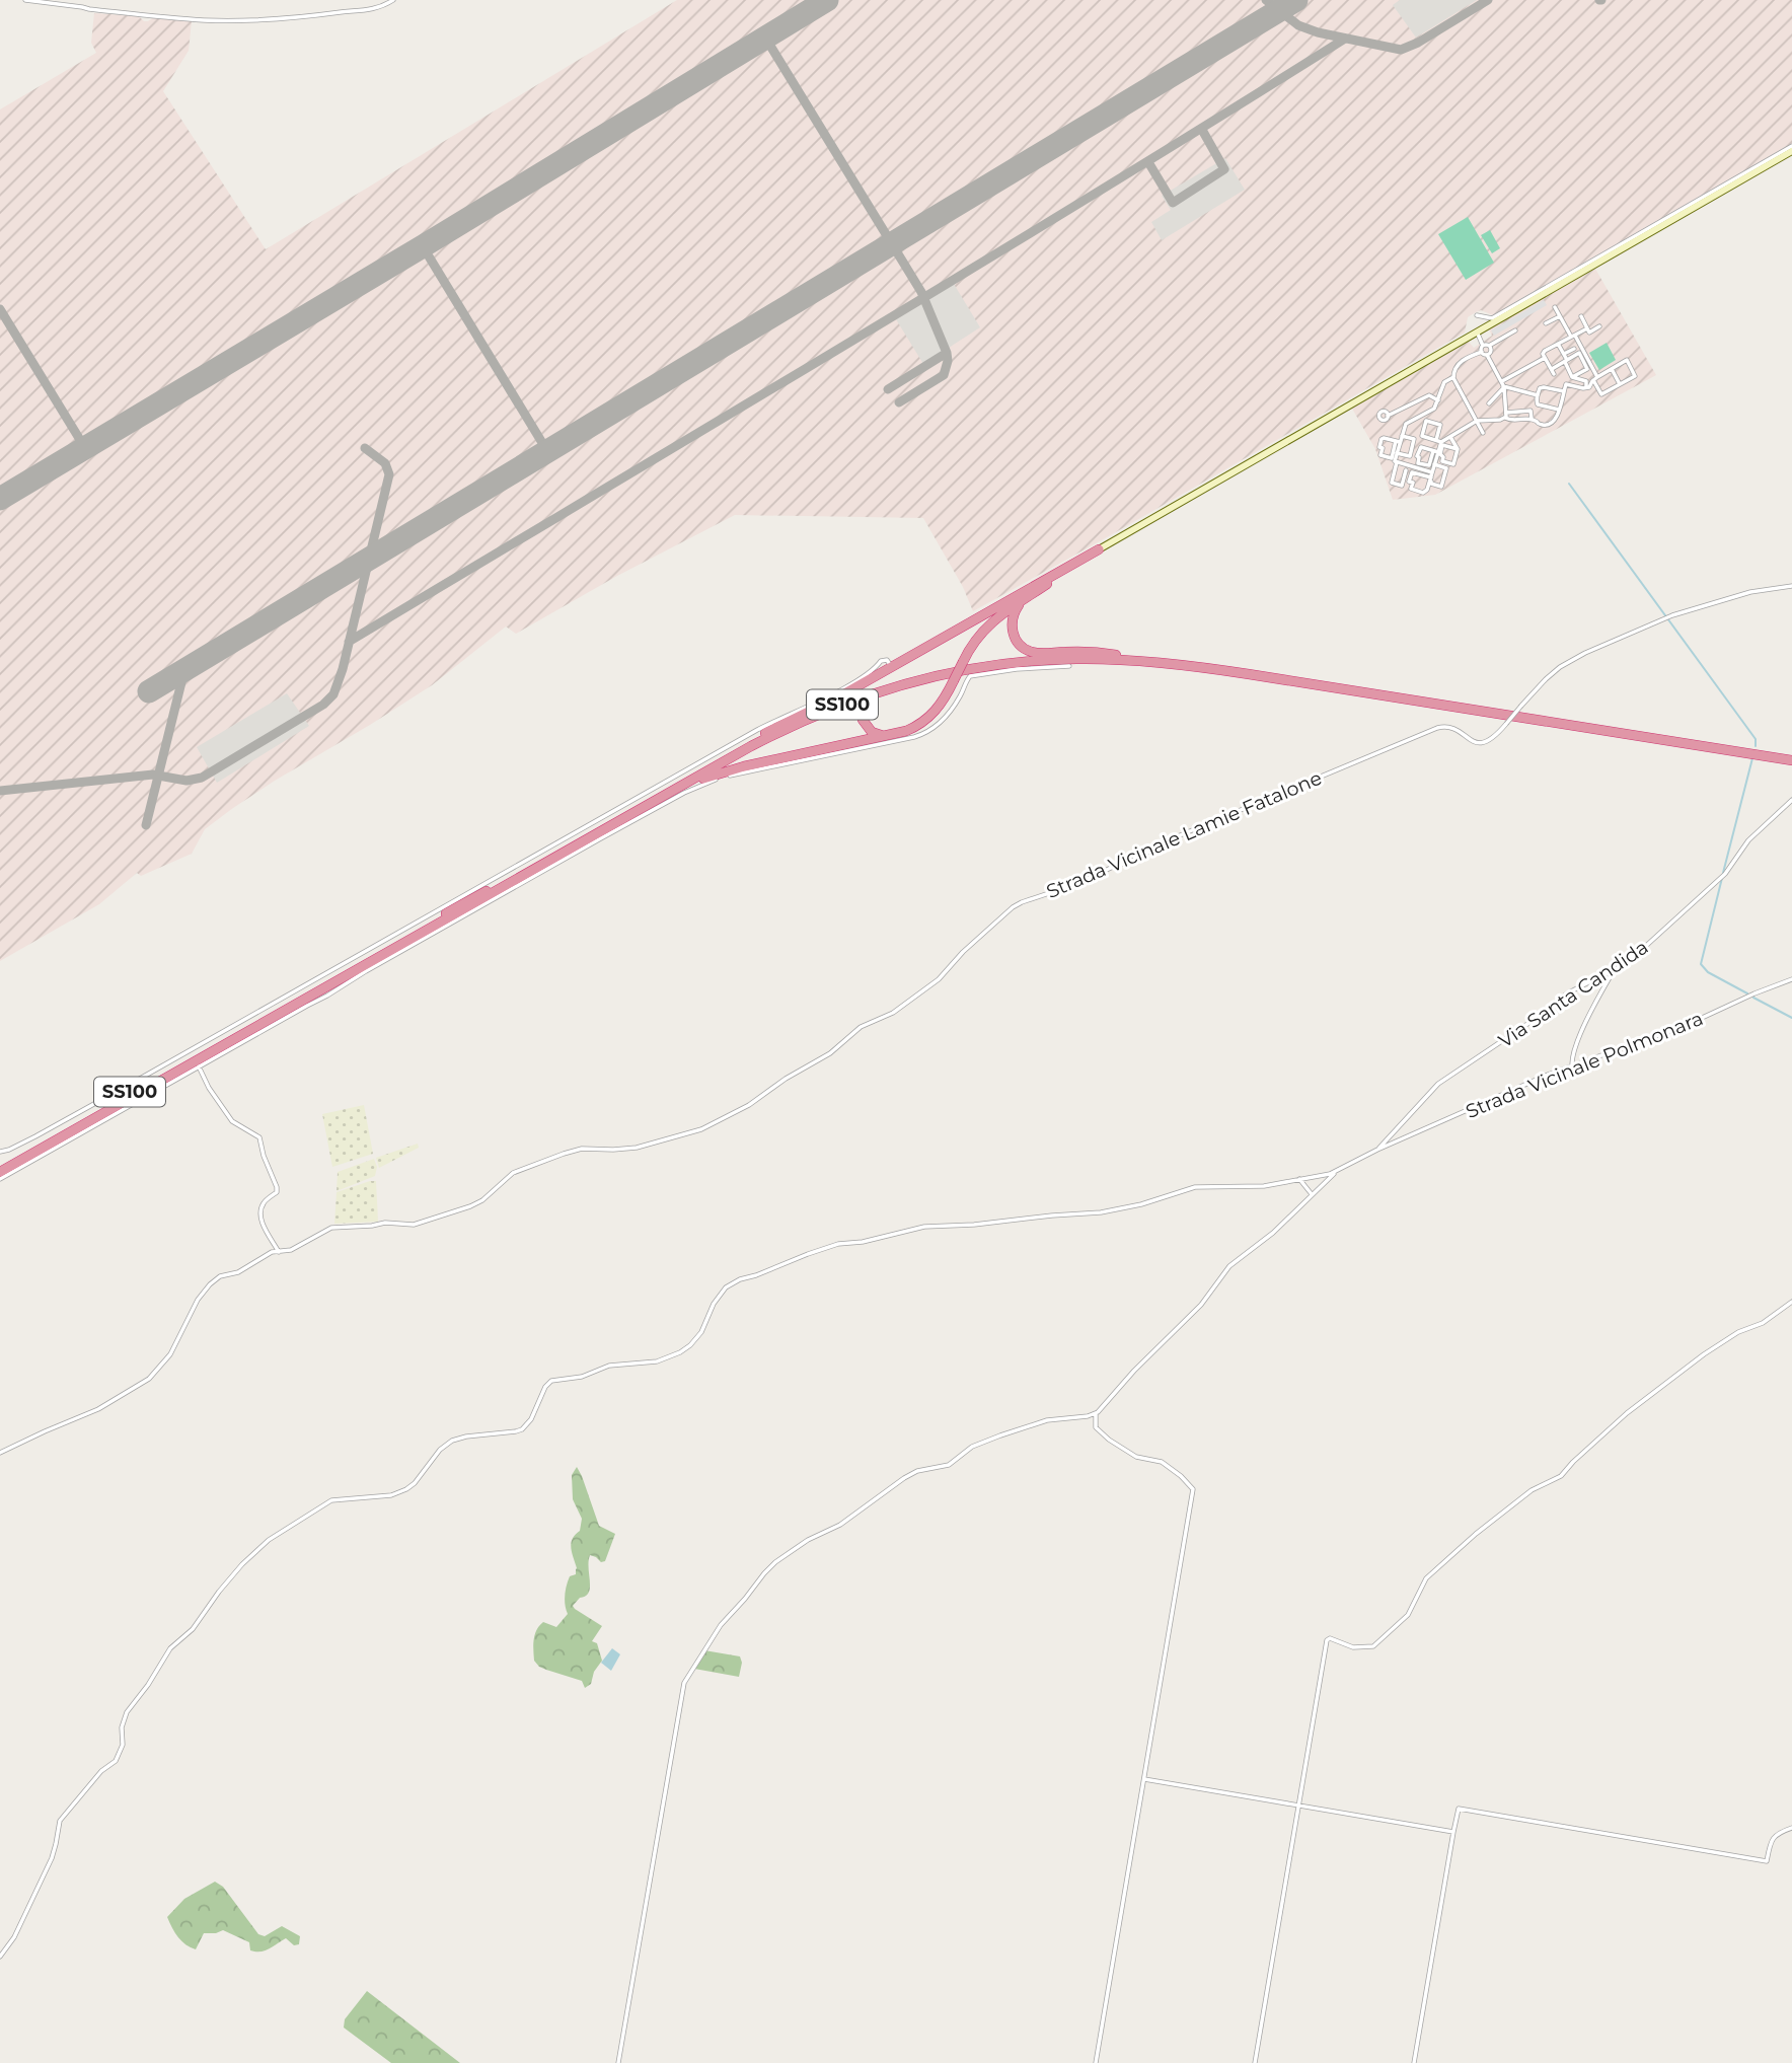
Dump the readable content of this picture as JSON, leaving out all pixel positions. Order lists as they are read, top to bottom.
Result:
{
  "streets": {
    "highway": ["SS100"],
    "street": ["Strada Vicinale Lamie Fatalone", "Via Santa Candida", "Strada Vicinale Polmonara"]
  },
  "crossings": [
    ["Via Santa Candida", "Strada Vicinale Polmonara"]
  ]
}
